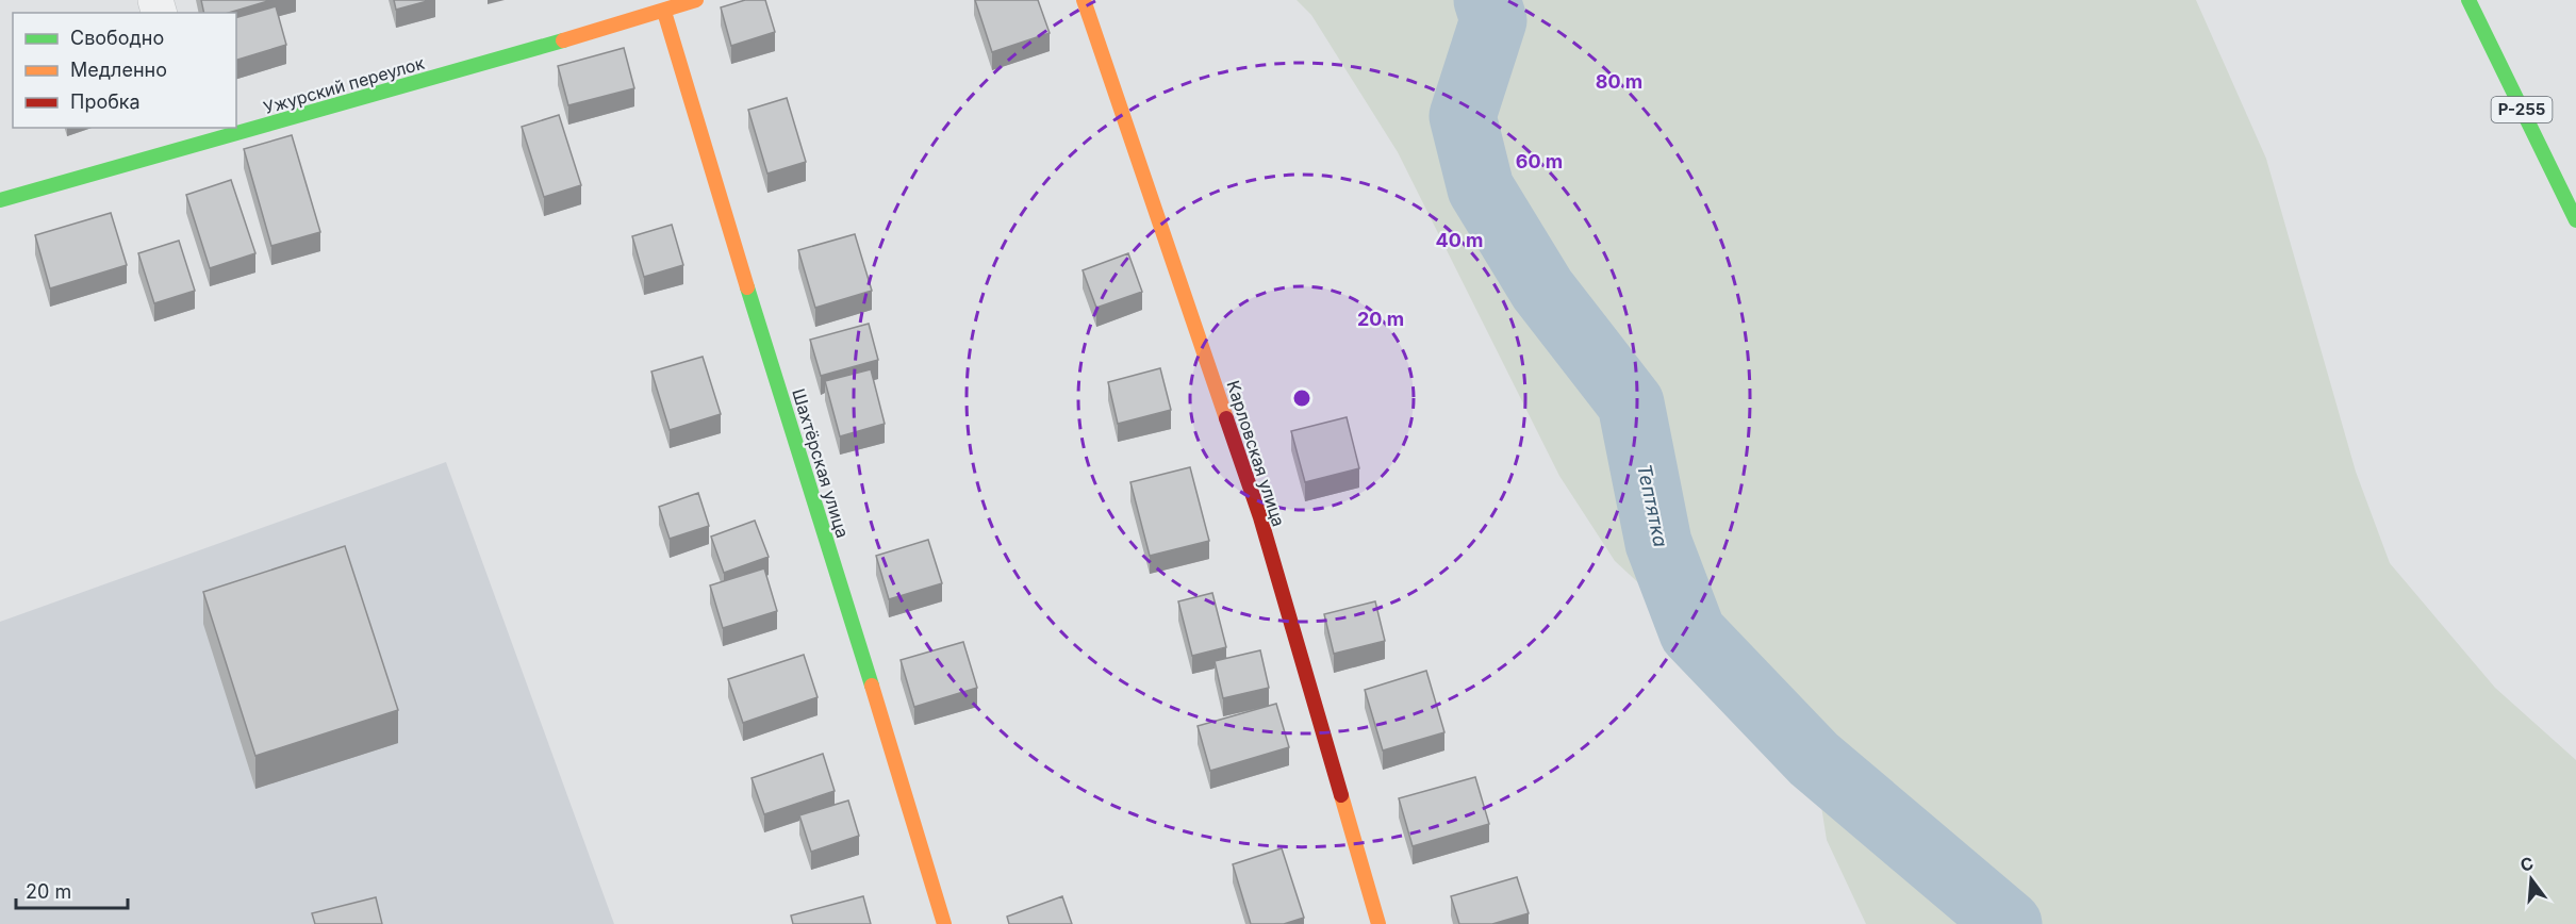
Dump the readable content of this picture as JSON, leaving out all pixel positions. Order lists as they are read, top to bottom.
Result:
{
  "streets": {
    "main road": [
      "Ужурский переулок",
      "Р-255",
      "Карловская улица",
      "Шахтёрская улица"
    ]
  },
  "crossings": [
    ["Ужурский переулок", "Шахтёрская улица"]
  ],
  "water": ["Тептятка"],
  "legend": ["Свободно", "Медленно", "Пробка"],
  "scale_bar": "20 m",
  "north": "top",
  "rings": [
    "80 m",
    "60 m",
    "40 m",
    "20 m"
  ]
}
